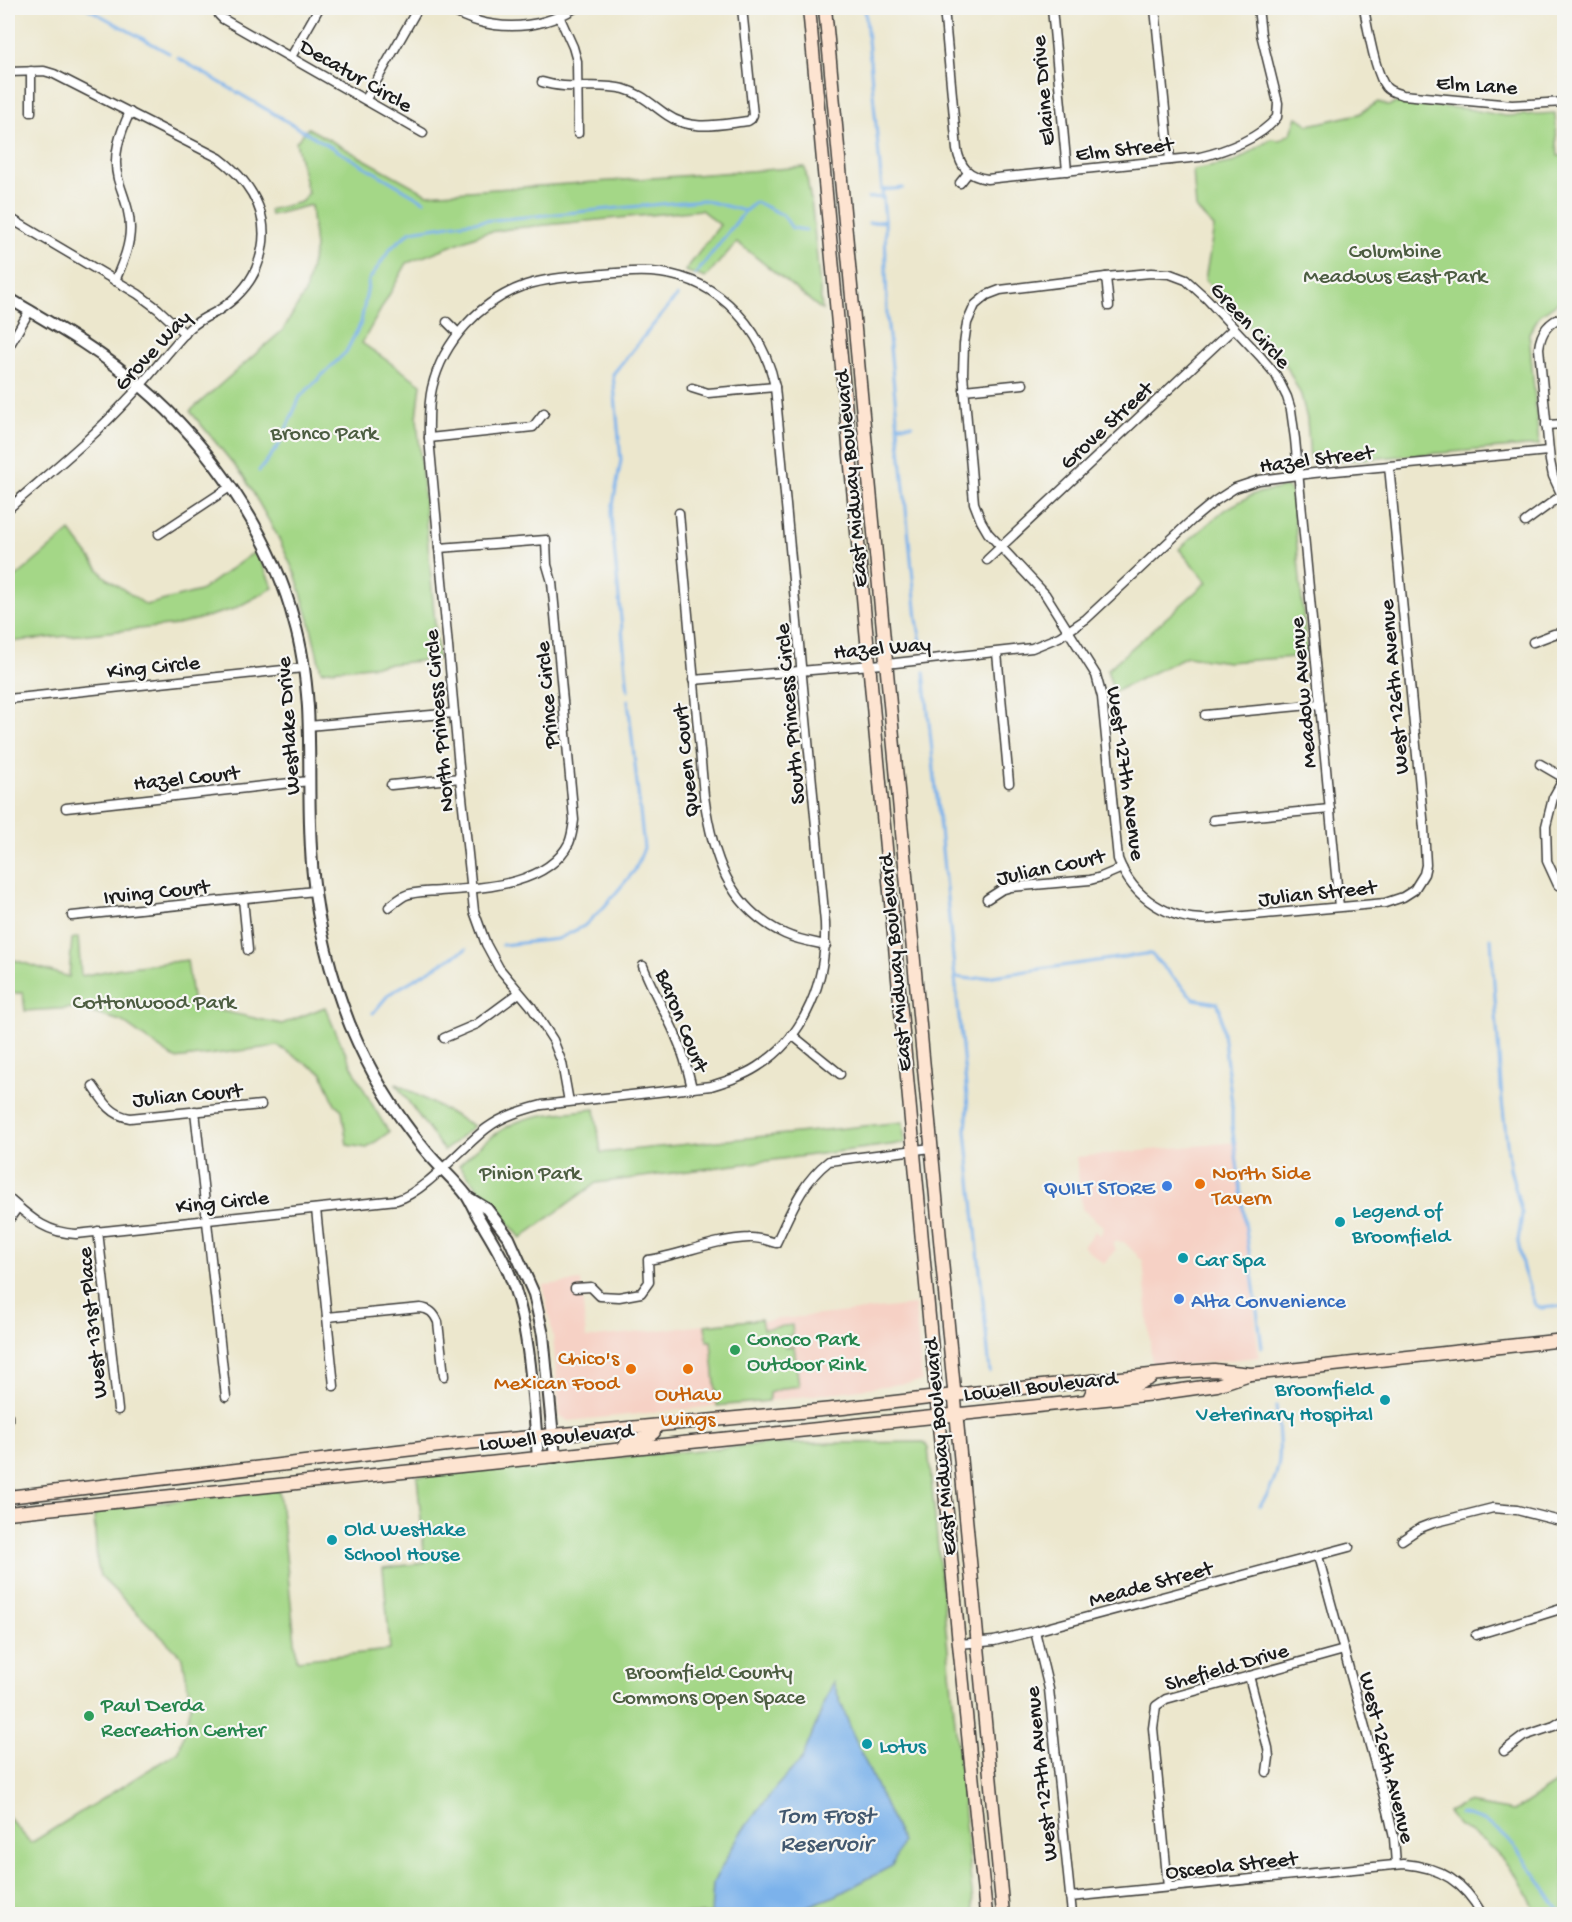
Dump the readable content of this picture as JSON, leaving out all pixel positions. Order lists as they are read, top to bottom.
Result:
{
  "streets": {
    "main road": ["East Midway Boulevard", "Lowell Boulevard"],
    "street": [
      "Decatur Circle",
      "Elm Lane",
      "Elaine Drive",
      "Elm Street",
      "Green Circle",
      "Grove Way",
      "Grove Street",
      "Hazel Street",
      "Hazel Way",
      "King Circle",
      "West 126th Avenue",
      "Meadow Avenue",
      "Prince Circle",
      "South Princess Circle",
      "North Princess Circle",
      "Westlake Drive",
      "Queen Court",
      "West 127th Avenue",
      "Hazel Court",
      "Julian Court",
      "Irving Court",
      "Julian Street",
      "Baron Court",
      "West 131st Place",
      "Meade Street",
      "Shefield Drive",
      "Osceola Street"
    ]
  },
  "crossings": [
    ["Elaine Drive", "Elm Street"],
    ["Green Circle", "Grove Street"],
    ["Green Circle", "Hazel Street"],
    ["Green Circle", "Meadow Avenue"],
    ["Green Circle", "West 127th Avenue"],
    ["Grove Way", "Westlake Drive"],
    ["Grove Street", "West 127th Avenue"],
    ["Hazel Street", "Hazel Way"],
    ["Hazel Street", "West 126th Avenue"],
    ["Hazel Street", "Meadow Avenue"],
    ["Hazel Street", "West 127th Avenue"],
    ["East Midway Boulevard", "Hazel Way"],
    ["East Midway Boulevard", "Lowell Boulevard"],
    ["East Midway Boulevard", "Meade Street"],
    ["Hazel Way", "South Princess Circle"],
    ["Hazel Way", "Queen Court"],
    ["Hazel Way", "West 127th Avenue"],
    ["King Circle", "South Princess Circle"],
    ["King Circle", "Westlake Drive"],
    ["King Circle", "West 131st Place"],
    ["West 126th Avenue", "Julian Street"],
    ["West 126th Avenue", "Meade Street"],
    ["West 126th Avenue", "Shefield Drive"],
    ["West 126th Avenue", "Osceola Street"],
    ["Meadow Avenue", "Julian Street"],
    ["Prince Circle", "North Princess Circle"],
    ["South Princess Circle", "North Princess Circle"],
    ["South Princess Circle", "Westlake Drive"],
    ["South Princess Circle", "Queen Court"],
    ["South Princess Circle", "Baron Court"],
    ["Westlake Drive", "Hazel Court"],
    ["Westlake Drive", "Irving Court"],
    ["Westlake Drive", "Lowell Boulevard"],
    ["West 127th Avenue", "Julian Court"],
    ["West 127th Avenue", "Julian Street"],
    ["West 127th Avenue", "Meade Street"],
    ["West 127th Avenue", "Osceola Street"],
    ["Shefield Drive", "Osceola Street"]
  ],
  "water": ["Tom Frost Reservoir"],
  "parks": [
    "Columbine Meadows East Park",
    "Bronco Park",
    "Cottonwood Park",
    "Pinion Park",
    "Broomfield County Commons Open Space"
  ],
  "places": [
    "North Side Tavern",
    "QUILT STORE",
    "Legend of Broomfield",
    "Car Spa",
    "Alta Convenience",
    "Conoco Park Outdoor Rink",
    "Chico's Mexican Food",
    "Outlaw Wings",
    "Broomfield Veterinary Hospital",
    "Old Westlake School House",
    "Paul Derda Recreation Center",
    "Lotus"
  ]
}
